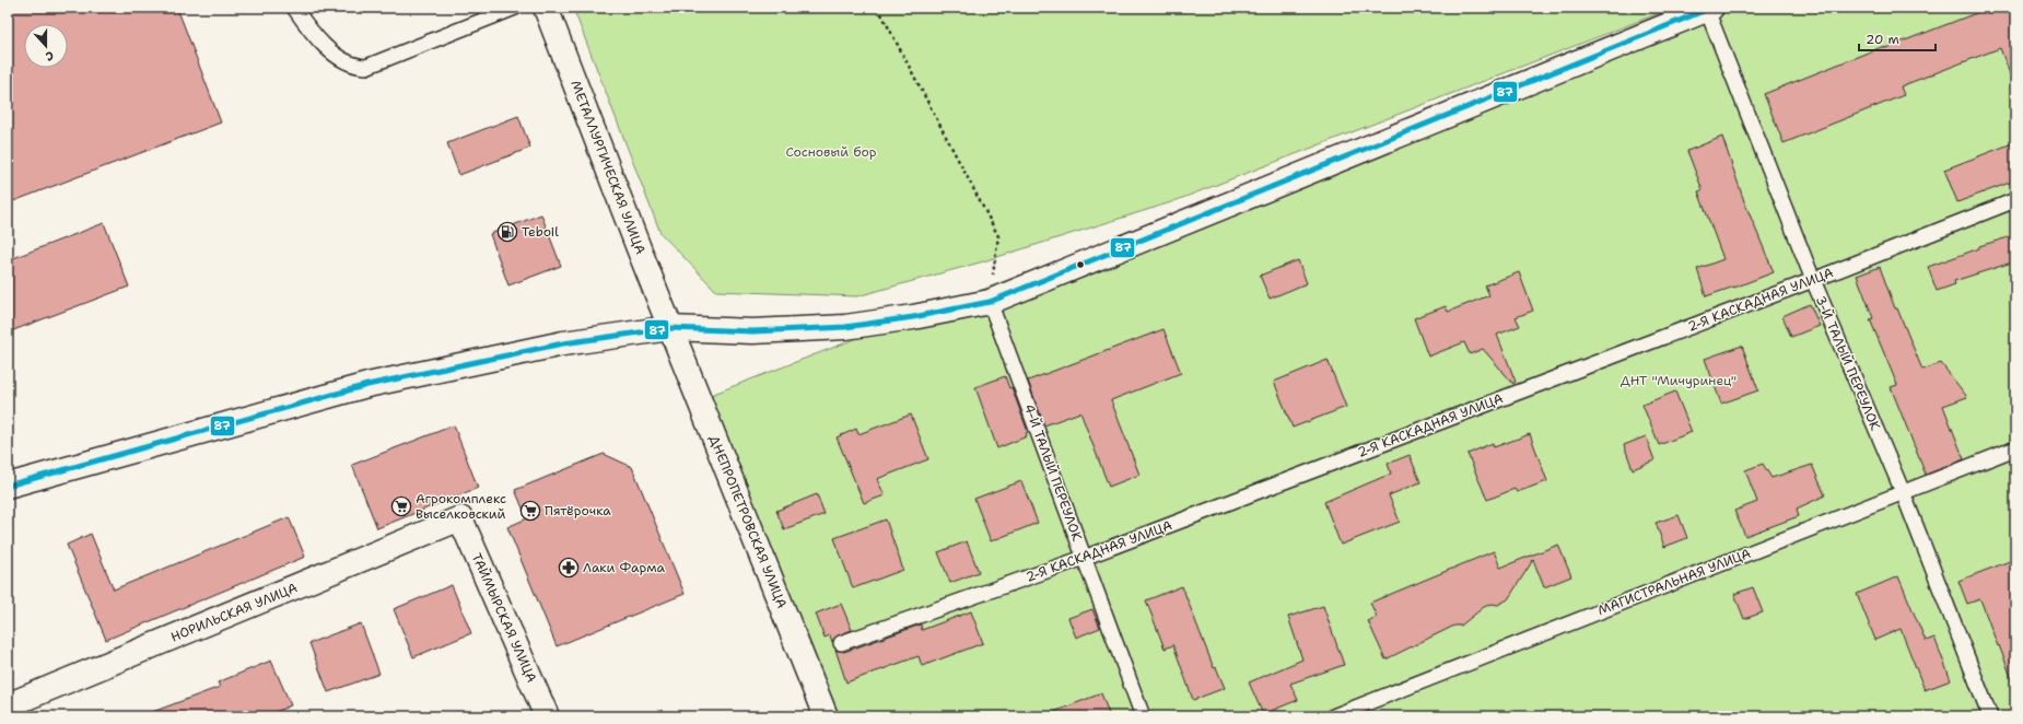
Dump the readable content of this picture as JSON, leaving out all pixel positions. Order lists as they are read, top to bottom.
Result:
{
  "streets": {
    "street": [
      "МЕТАЛЛУРГИЧЕСКАЯ УЛИЦА",
      "ДНЕПРОПЕТРОВСКАЯ УЛИЦА",
      "НОРИЛЬСКАЯ УЛИЦА",
      "ТАЙМЫРСКАЯ УЛИЦА"
    ],
    "lane": [
      "2-Я КАСКАДНАЯ УЛИЦА",
      "3-Й ТАЛЫЙ ПЕРЕУЛОК",
      "4-Й ТАЛЫЙ ПЕРЕУЛОК",
      "МАГИСТРАЛЬНАЯ УЛИЦА"
    ]
  },
  "crossings": [
    ["МЕТАЛЛУРГИЧЕСКАЯ УЛИЦА", "ДНЕПРОПЕТРОВСКАЯ УЛИЦА"],
    ["2-Я КАСКАДНАЯ УЛИЦА", "3-Й ТАЛЫЙ ПЕРЕУЛОК"],
    ["2-Я КАСКАДНАЯ УЛИЦА", "4-Й ТАЛЫЙ ПЕРЕУЛОК"],
    ["3-Й ТАЛЫЙ ПЕРЕУЛОК", "МАГИСТРАЛЬНАЯ УЛИЦА"],
    ["НОРИЛЬСКАЯ УЛИЦА", "ТАЙМЫРСКАЯ УЛИЦА"]
  ],
  "parks": ["Сосновый бор", "ДНТ \"Мичуринец\""],
  "places": {
    "fuel station": ["Teboil"],
    "supermarket": ["Агрокомплекс Выселковский", "Пятёрочка"],
    "pharmacy": ["Лаки Фарма"]
  },
  "lines": ["transit line 87"],
  "scale_bar": "20 m",
  "north": "bottom"
}
